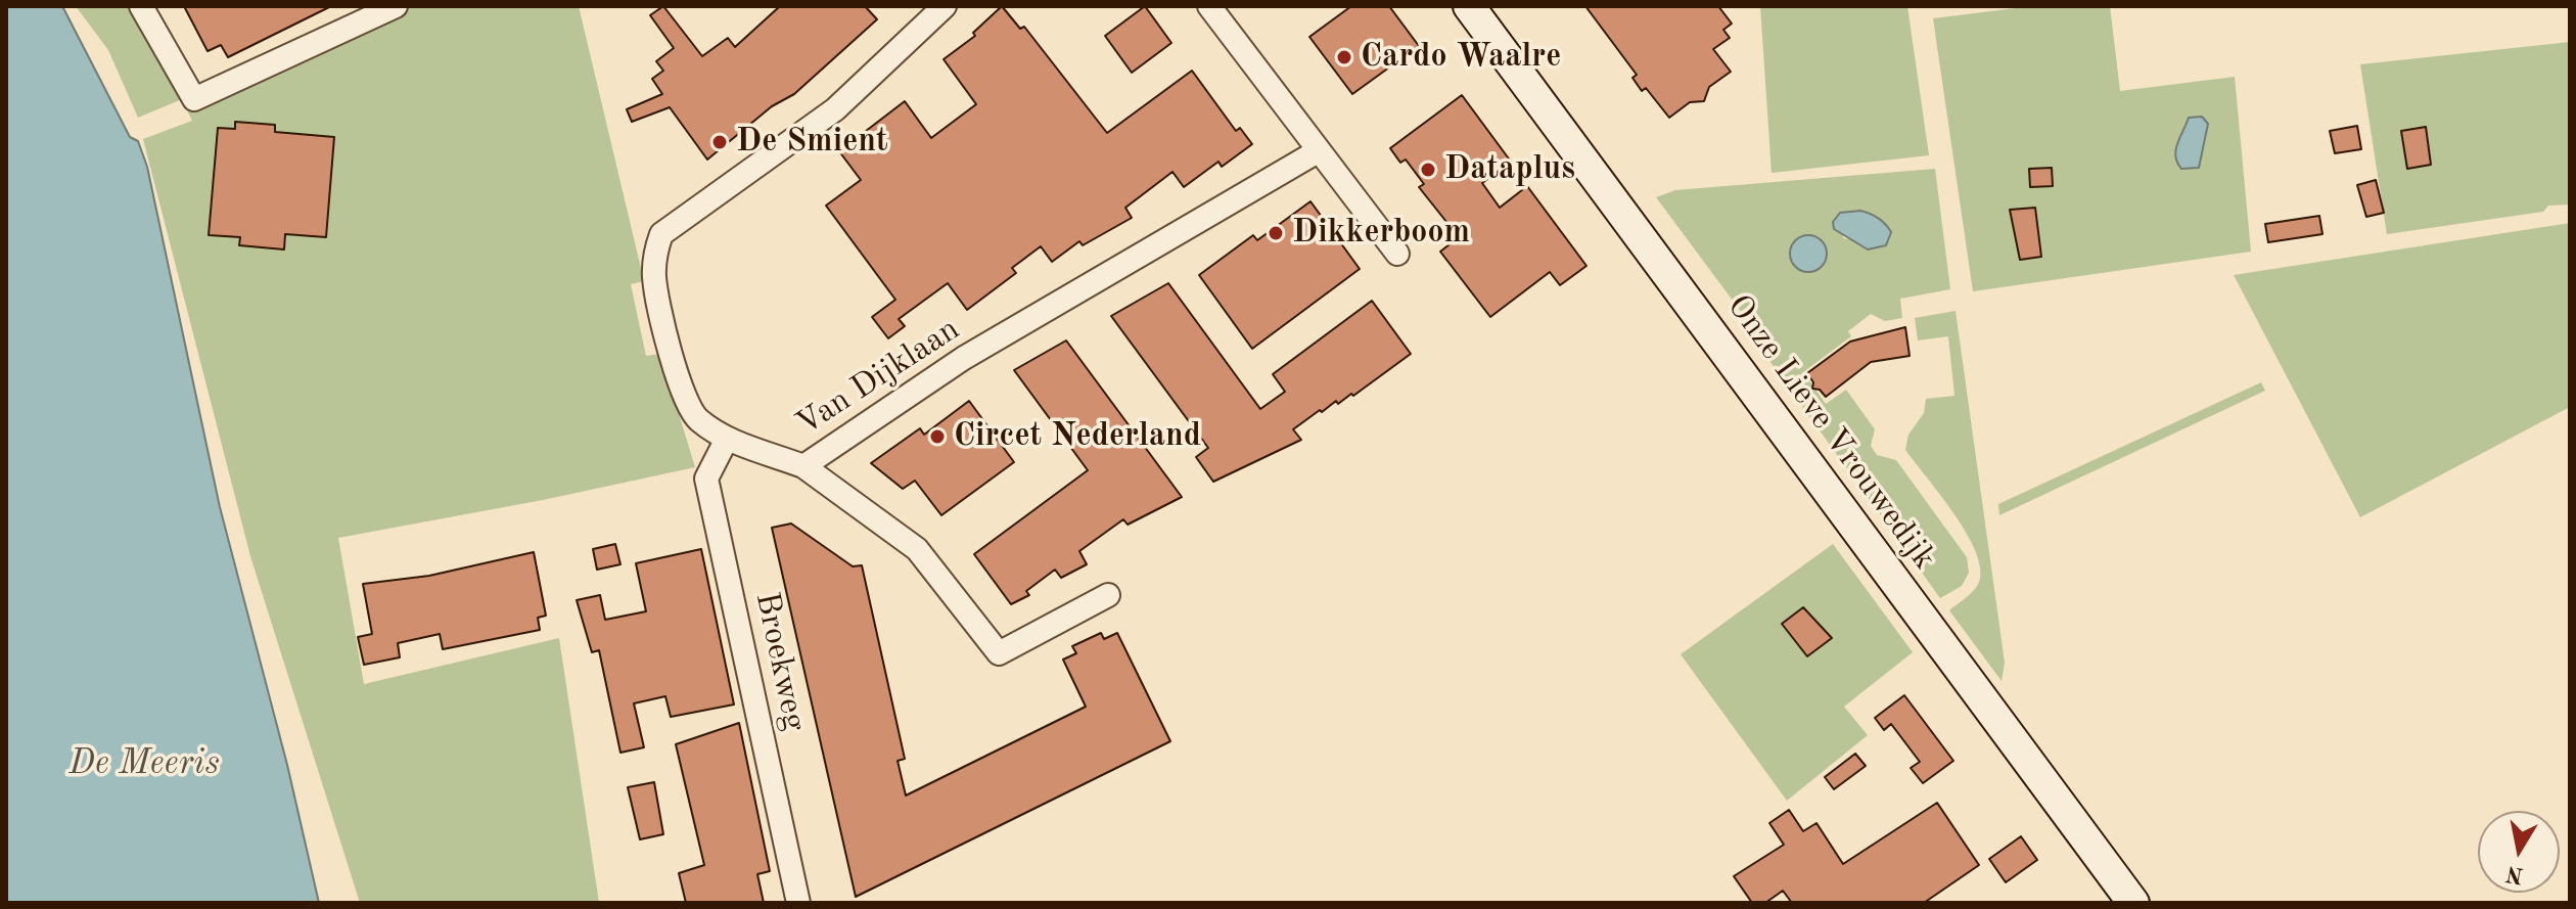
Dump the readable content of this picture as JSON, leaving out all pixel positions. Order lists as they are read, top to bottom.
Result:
{
  "streets": {
    "main road": ["Onze Lieve Vrouwedijk"],
    "street": ["Van Dijklaan", "Broekweg"]
  },
  "crossings": [
    ["Van Dijklaan", "Broekweg"]
  ],
  "water": ["De Meeris"],
  "places": [
    "Cardo Waalre",
    "De Smient",
    "Dataplus",
    "Dikkerboom",
    "Circet Nederland"
  ],
  "north": "bottom"
}
